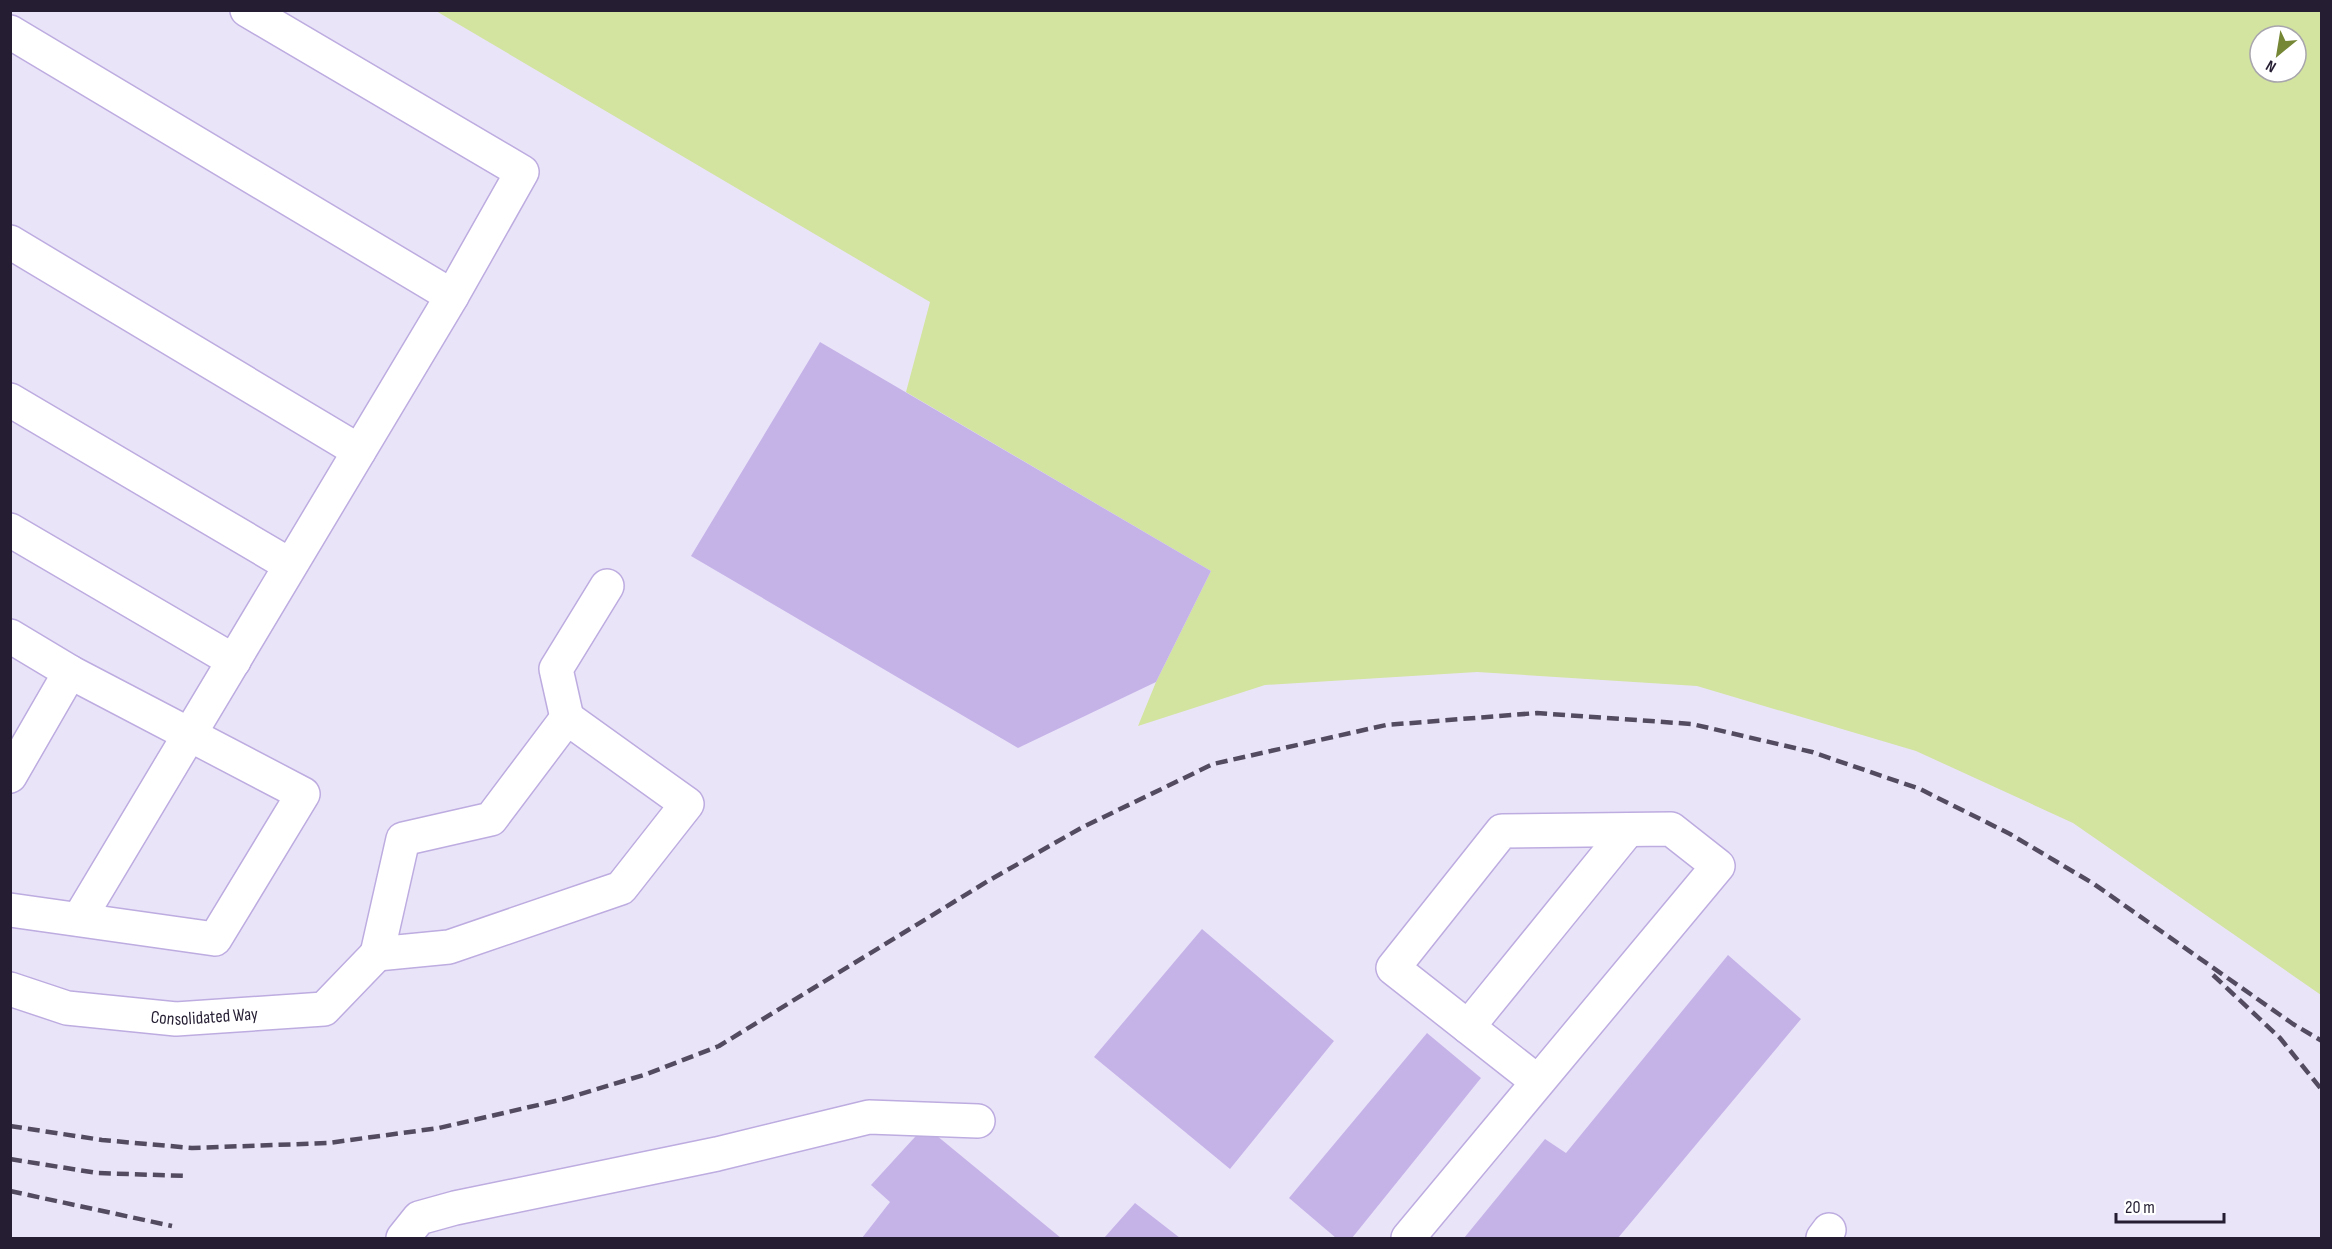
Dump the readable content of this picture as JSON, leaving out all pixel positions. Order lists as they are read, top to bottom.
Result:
{
  "streets": {
    "street": ["Consolidated Way"]
  },
  "scale_bar": "20 m",
  "north": "bottom left"
}
